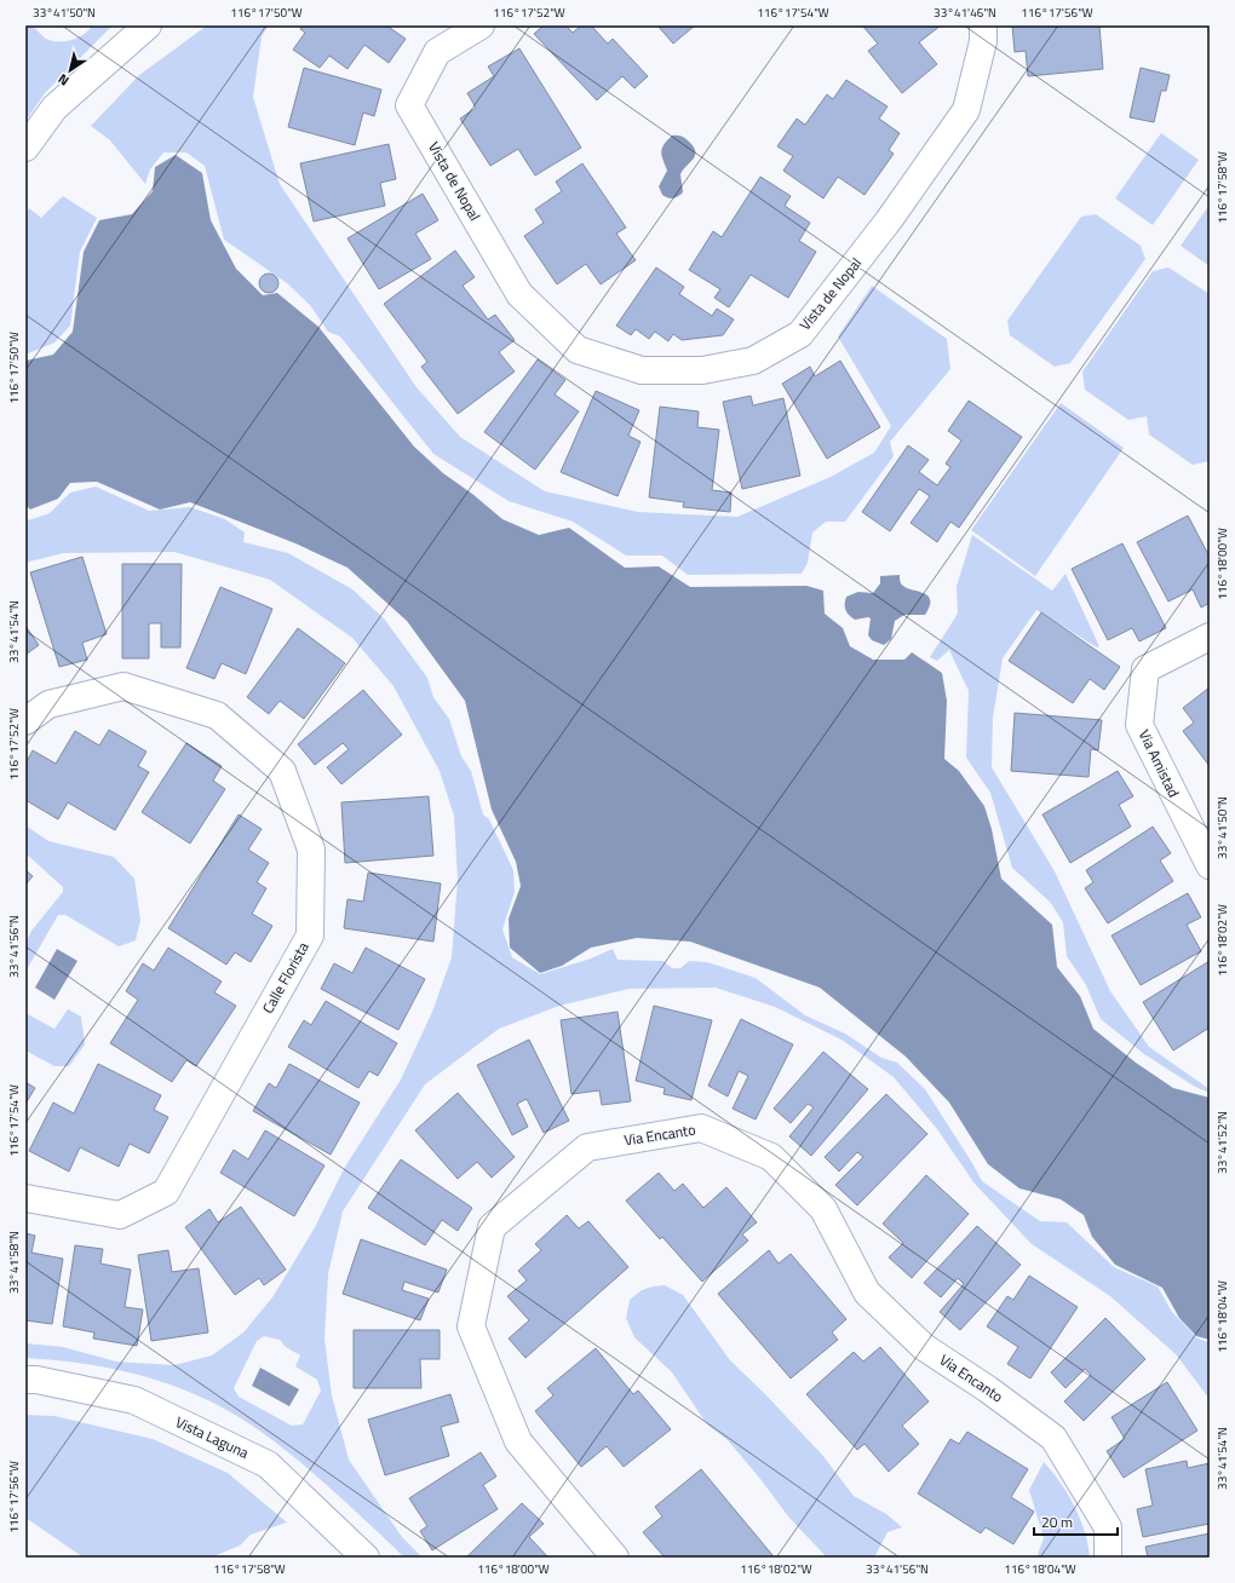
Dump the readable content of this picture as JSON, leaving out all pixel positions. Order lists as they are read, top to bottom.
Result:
{
  "streets": {
    "street": [
      "Vista de Nopal",
      "Via Amistad",
      "Calle Florista",
      "Via Encanto",
      "Vista Laguna"
    ]
  },
  "scale_bar": "20 m",
  "north": "bottom left",
  "coordinates": [
    "33°41'50\"N",
    "116°17'50\"W",
    "116°17'52\"W",
    "116°17'54\"W",
    "33°41'46\"N",
    "116°17'56\"W",
    "116°17'58\"W",
    "116°18'00\"W",
    "33°41'54\"N",
    "116°18'02\"W",
    "33°41'56\"N",
    "33°41'52\"N",
    "33°41'58\"N",
    "116°18'04\"W"
  ]
}
